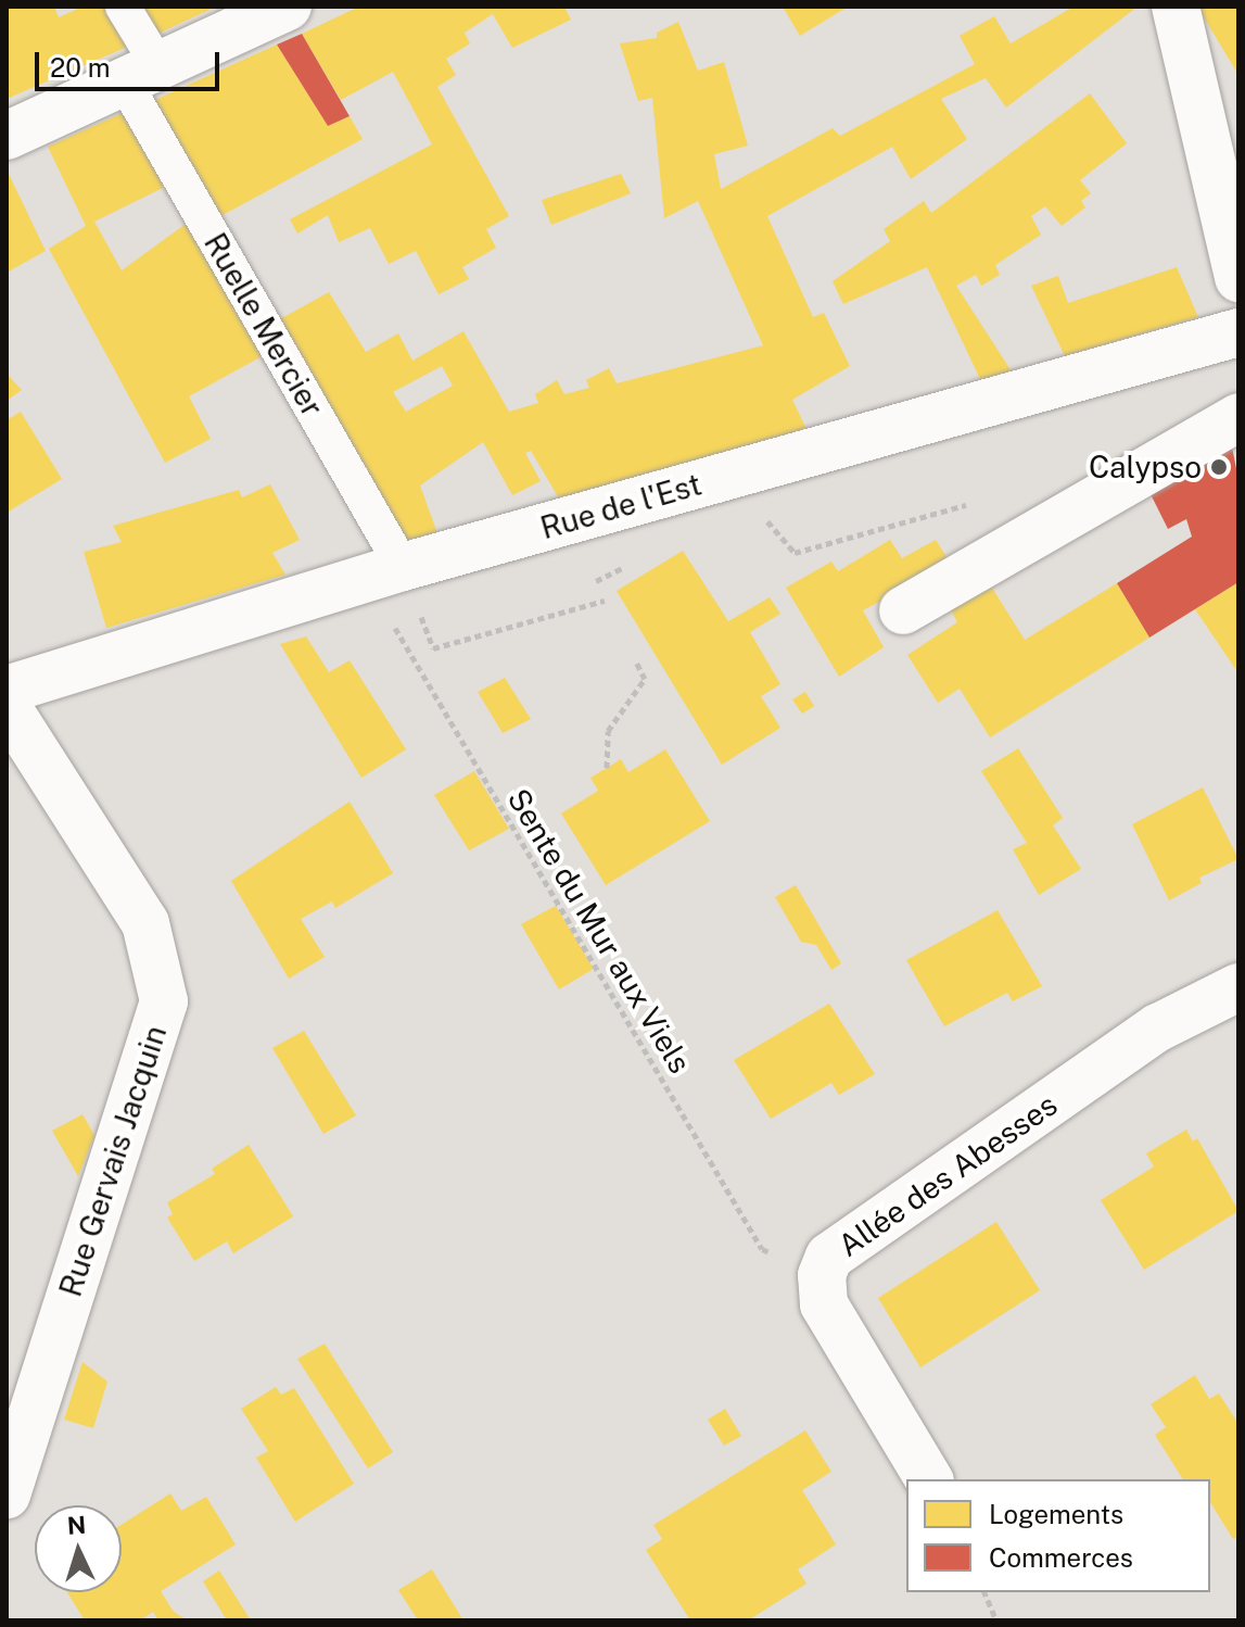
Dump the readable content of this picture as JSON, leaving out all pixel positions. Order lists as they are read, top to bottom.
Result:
{
  "streets": {
    "street": ["Rue de l'Est", "Rue Gervais Jacquin", "Allée des Abesses"],
    "lane": ["Ruelle Mercier"],
    "path": ["Sente du Mur aux Viels"]
  },
  "crossings": [
    ["Ruelle Mercier", "Rue de l'Est"],
    ["Ruelle Mercier", "Sente du Mur aux Viels"],
    ["Rue de l'Est", "Sente du Mur aux Viels"],
    ["Rue de l'Est", "Rue Gervais Jacquin"],
    ["Sente du Mur aux Viels", "Allée des Abesses"]
  ],
  "places": ["Calypso"],
  "legend": ["Logements", "Commerces"],
  "scale_bar": "20 m",
  "north": "top"
}
